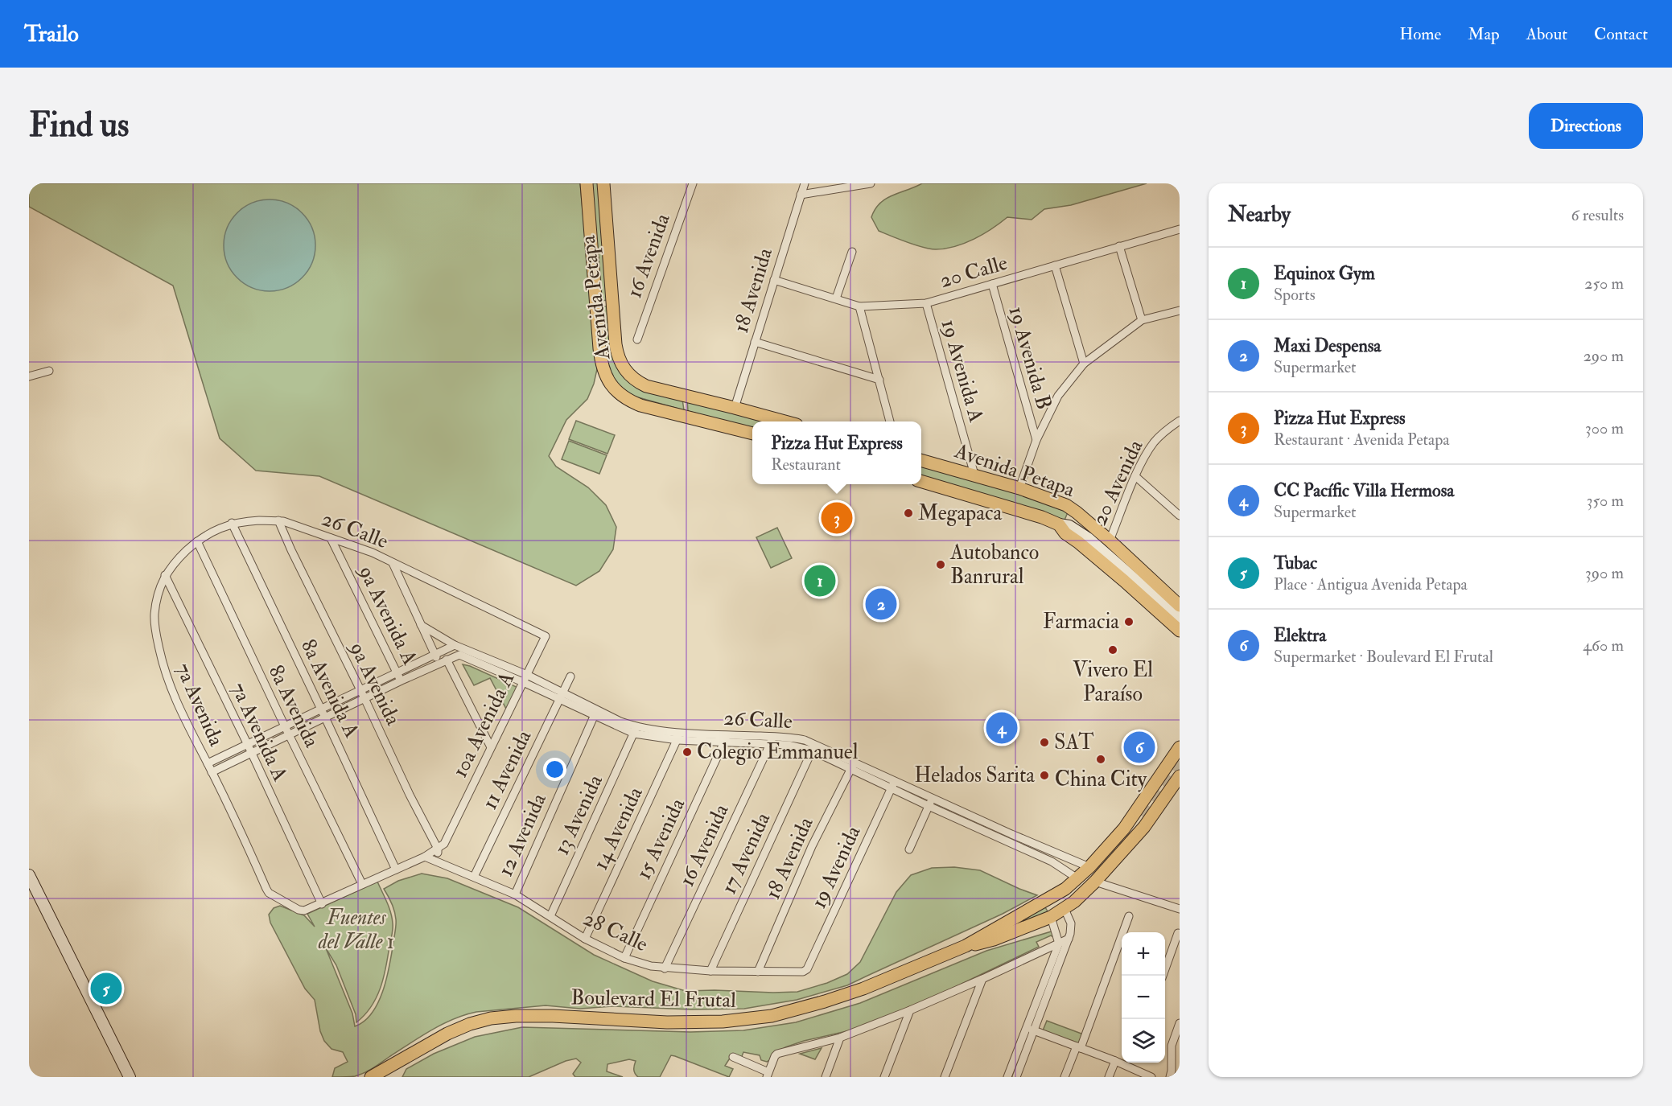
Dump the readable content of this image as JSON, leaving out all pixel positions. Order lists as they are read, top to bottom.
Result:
{
  "streets": {
    "main road": ["Avenida Petapa", "Boulevard El Frutal"],
    "street": [
      "16 Avenida",
      "20 Calle",
      "18 Avenida",
      "19 Avenida B",
      "19 Avenida A",
      "20 Avenida",
      "26 Calle",
      "9a Avenida A",
      "9a Avenida",
      "8a Avenida A",
      "7a Avenida",
      "8a Avenida",
      "10a Avenida A",
      "7a Avenida A",
      "11 Avenida",
      "13 Avenida",
      "14 Avenida",
      "12 Avenida",
      "15 Avenida",
      "17 Avenida",
      "19 Avenida",
      "28 Calle"
    ]
  },
  "crossings": [
    ["16 Avenida", "26 Calle"],
    ["16 Avenida", "28 Calle"],
    ["20 Calle", "18 Avenida"],
    ["20 Calle", "19 Avenida B"],
    ["20 Calle", "19 Avenida A"],
    ["18 Avenida", "Avenida Petapa"],
    ["18 Avenida", "26 Calle"],
    ["18 Avenida", "28 Calle"],
    ["Avenida Petapa", "19 Avenida A"],
    ["Avenida Petapa", "20 Avenida"],
    ["26 Calle", "9a Avenida A"],
    ["26 Calle", "9a Avenida"],
    ["26 Calle", "8a Avenida A"],
    ["26 Calle", "7a Avenida"],
    ["26 Calle", "8a Avenida"],
    ["26 Calle", "10a Avenida A"],
    ["26 Calle", "7a Avenida A"],
    ["26 Calle", "11 Avenida"],
    ["26 Calle", "13 Avenida"],
    ["26 Calle", "14 Avenida"],
    ["26 Calle", "12 Avenida"],
    ["26 Calle", "15 Avenida"],
    ["26 Calle", "17 Avenida"],
    ["26 Calle", "19 Avenida"],
    ["26 Calle", "Boulevard El Frutal"],
    ["9a Avenida", "10a Avenida A"],
    ["9a Avenida", "28 Calle"],
    ["7a Avenida", "7a Avenida A"],
    ["11 Avenida", "28 Calle"],
    ["13 Avenida", "28 Calle"],
    ["14 Avenida", "28 Calle"],
    ["12 Avenida", "28 Calle"],
    ["15 Avenida", "28 Calle"],
    ["17 Avenida", "28 Calle"],
    ["19 Avenida", "28 Calle"]
  ],
  "parks": ["Fuentes del Valle 1"],
  "places": [
    "Megapaca",
    "Autobanco Banrural",
    "Farmacia",
    "Vivero El Paraíso",
    "SAT",
    "Colegio Emmanuel",
    "China City",
    "Helados Sarita"
  ],
  "page": {
    "header": "Trailo",
    "nav": [
      "Home",
      "Map",
      "About",
      "Contact"
    ],
    "buttons": "Directions",
    "title": "Find us",
    "heading": ["Nearby", "6 results"],
    "list": [
      {
        "mark": "1",
        "name": "Equinox Gym",
        "note": "Sports",
        "value": "250 m"
      },
      {
        "mark": "2",
        "name": "Maxi Despensa",
        "note": "Supermarket",
        "value": "290 m"
      },
      {
        "mark": "3",
        "name": "Pizza Hut Express",
        "note": "Restaurant · Avenida Petapa",
        "value": "300 m"
      },
      {
        "mark": "4",
        "name": "CC Pacífic Villa Hermosa",
        "note": "Supermarket",
        "value": "350 m"
      },
      {
        "mark": "5",
        "name": "Tubac",
        "note": "Place · Antigua Avenida Petapa",
        "value": "390 m"
      },
      {
        "mark": "6",
        "name": "Elektra",
        "note": "Supermarket · Boulevard El Frutal",
        "value": "460 m"
      }
    ],
    "popup": ["Pizza Hut Express", "Restaurant"],
    "pins": [
      "3",
      "1",
      "2",
      "4",
      "6",
      "5"
    ],
    "map_buttons": ["+", "−"]
  }
}
